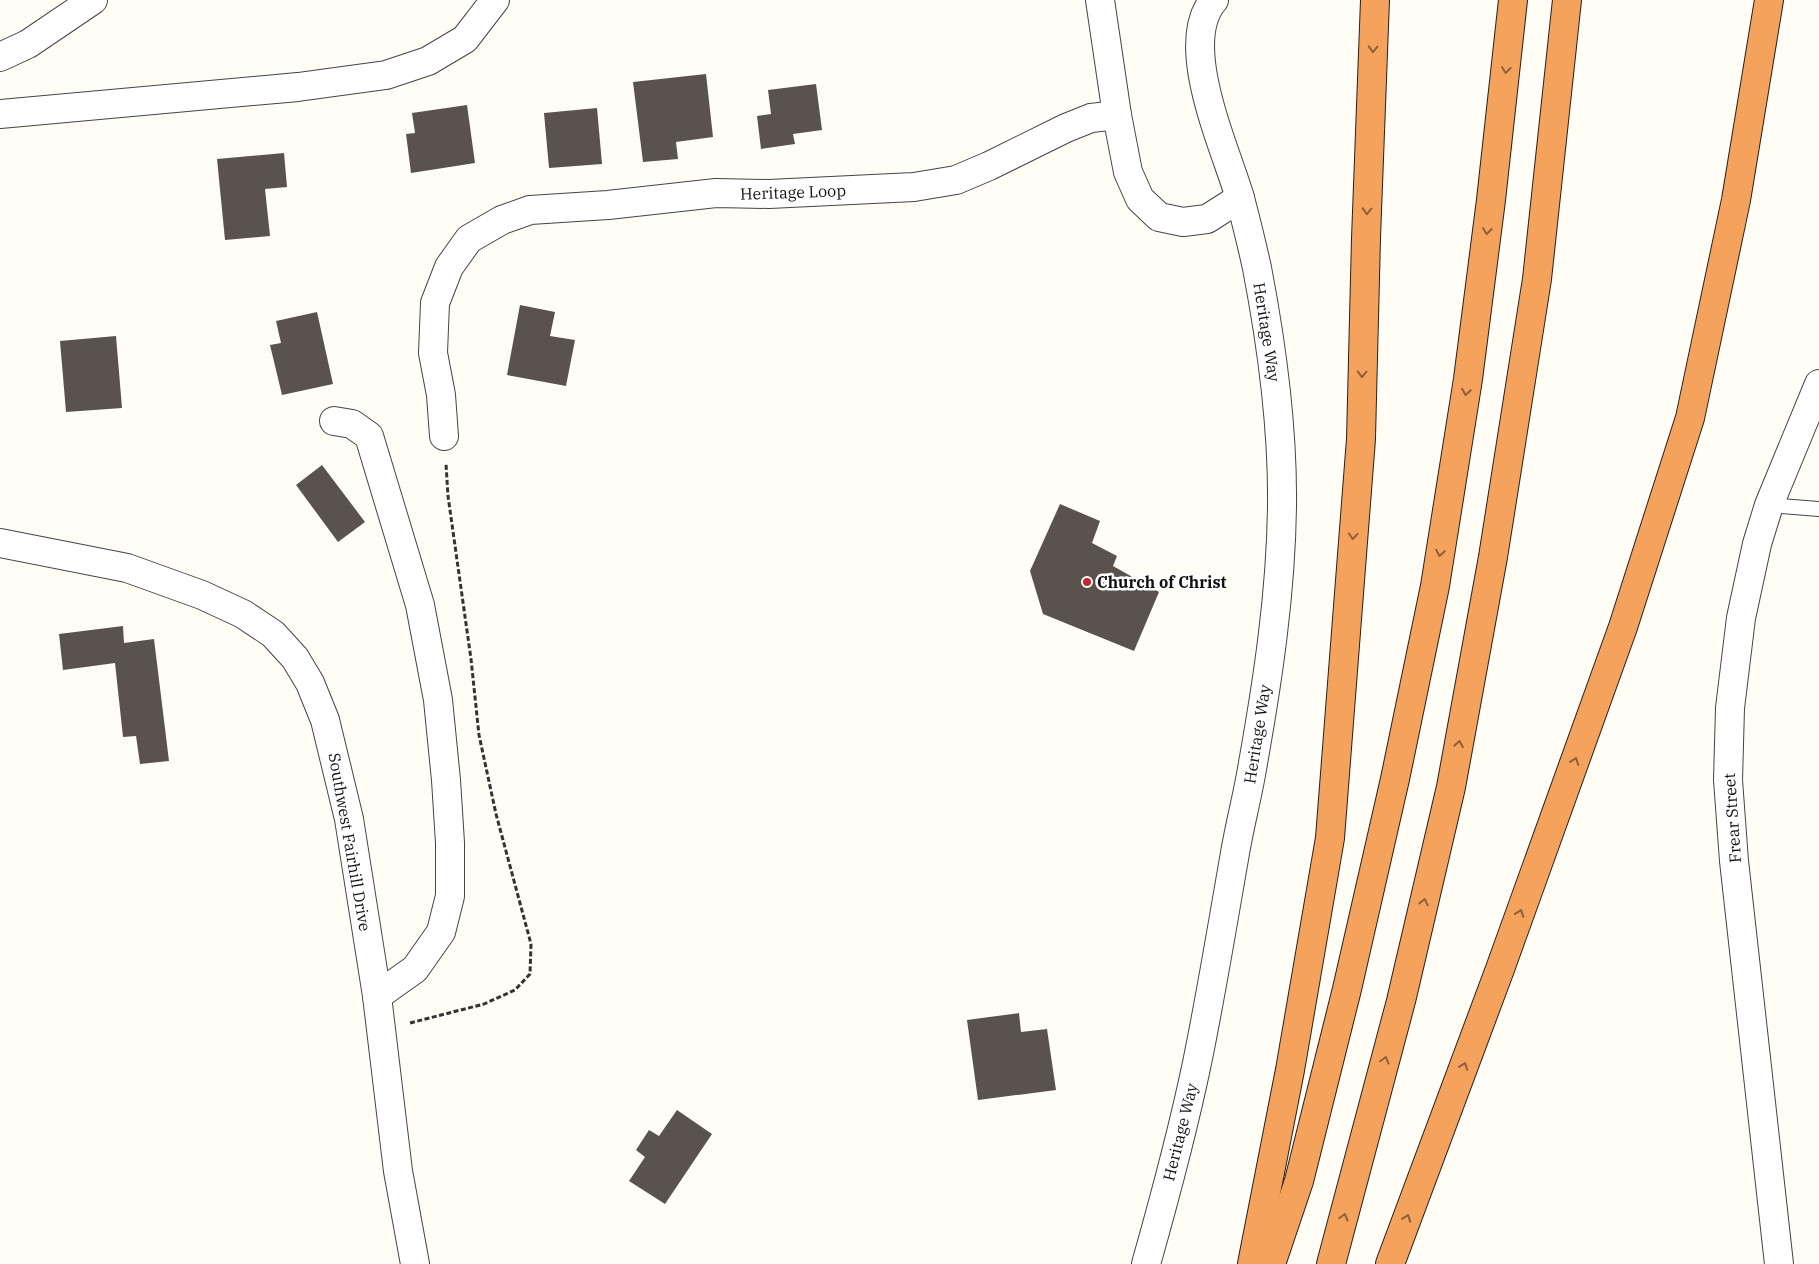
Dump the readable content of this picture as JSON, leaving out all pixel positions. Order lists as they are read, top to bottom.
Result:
{
  "streets": {
    "street": [
      "Heritage Loop",
      "Heritage Way",
      "Frear Street",
      "Southwest Fairhill Drive"
    ]
  },
  "places": ["Church of Christ"]
}
